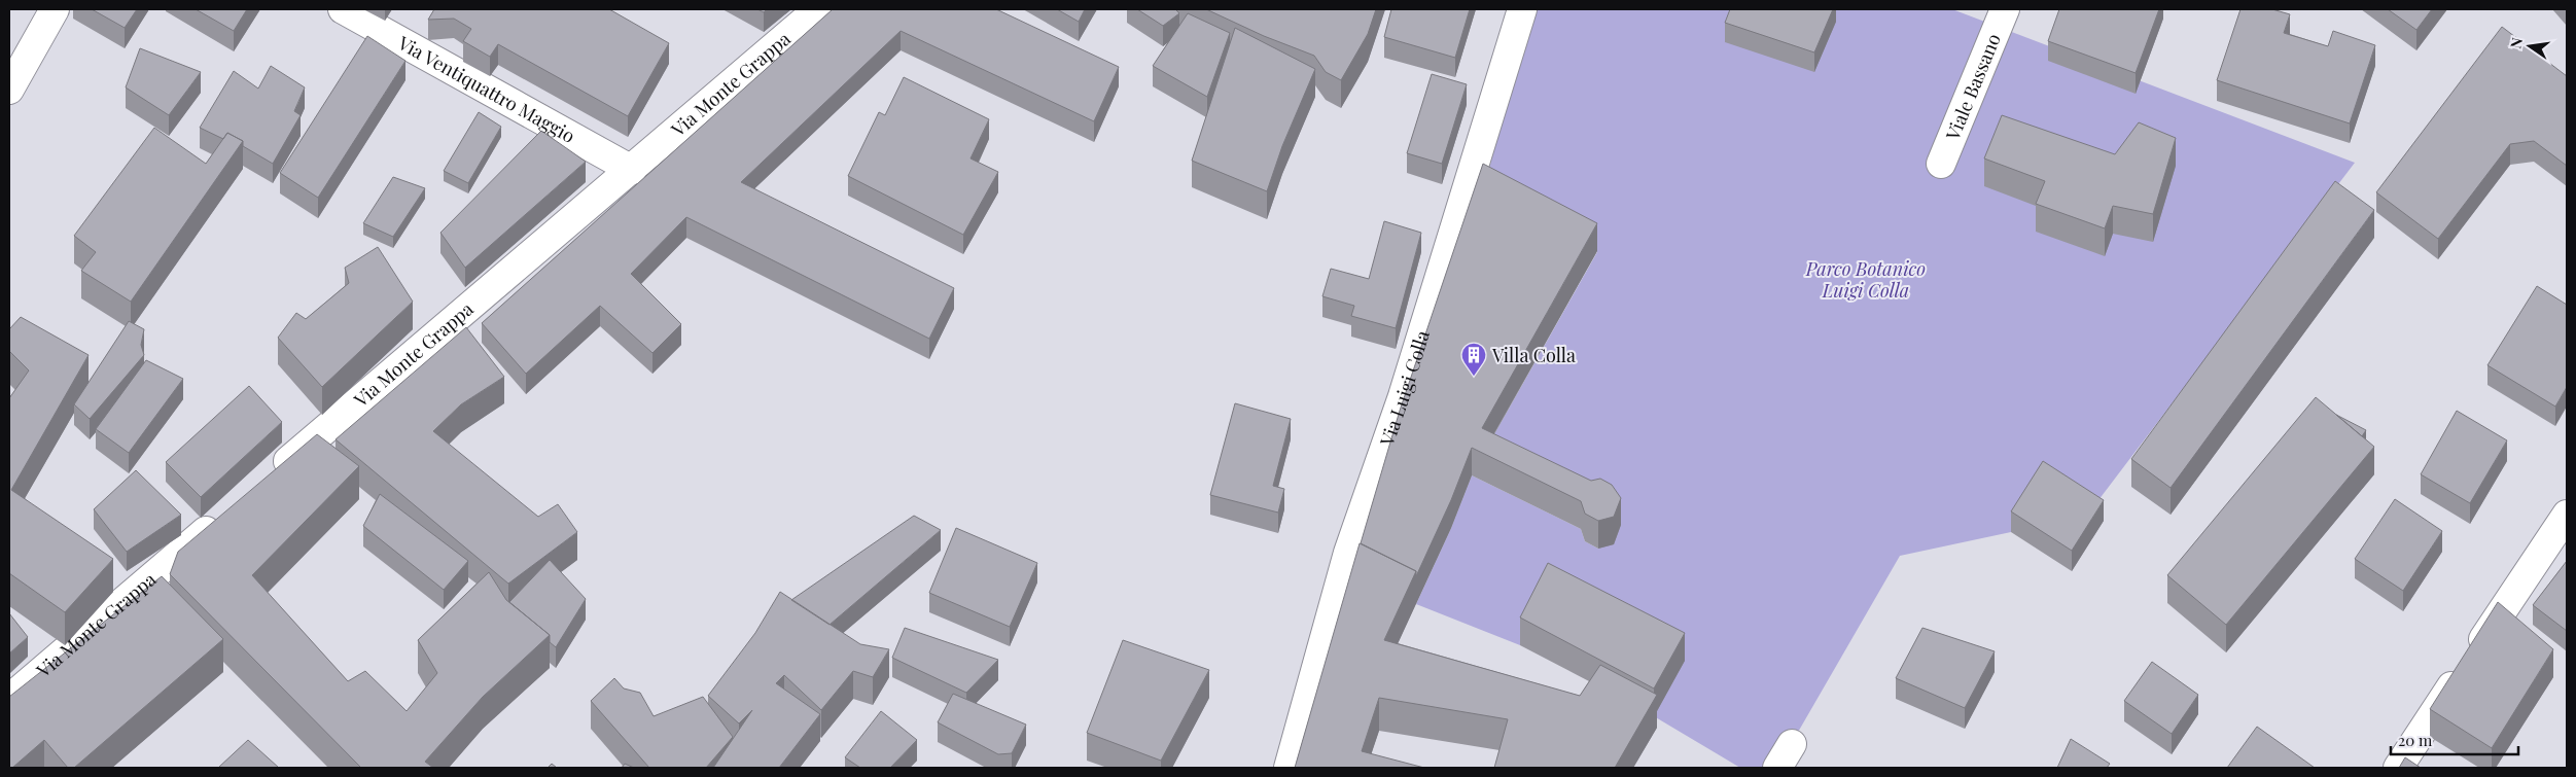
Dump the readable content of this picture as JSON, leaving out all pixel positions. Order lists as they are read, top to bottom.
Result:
{
  "streets": {
    "street": [
      "Via Monte Grappa",
      "Viale Bassano",
      "Via Ventiquattro Maggio",
      "Via Luigi Colla"
    ]
  },
  "crossings": [
    ["Via Monte Grappa", "Via Ventiquattro Maggio"]
  ],
  "parks": ["Parco Botanico Luigi Colla"],
  "places": {
    "building": ["Villa Colla"]
  },
  "scale_bar": "20 m",
  "north": "left"
}
